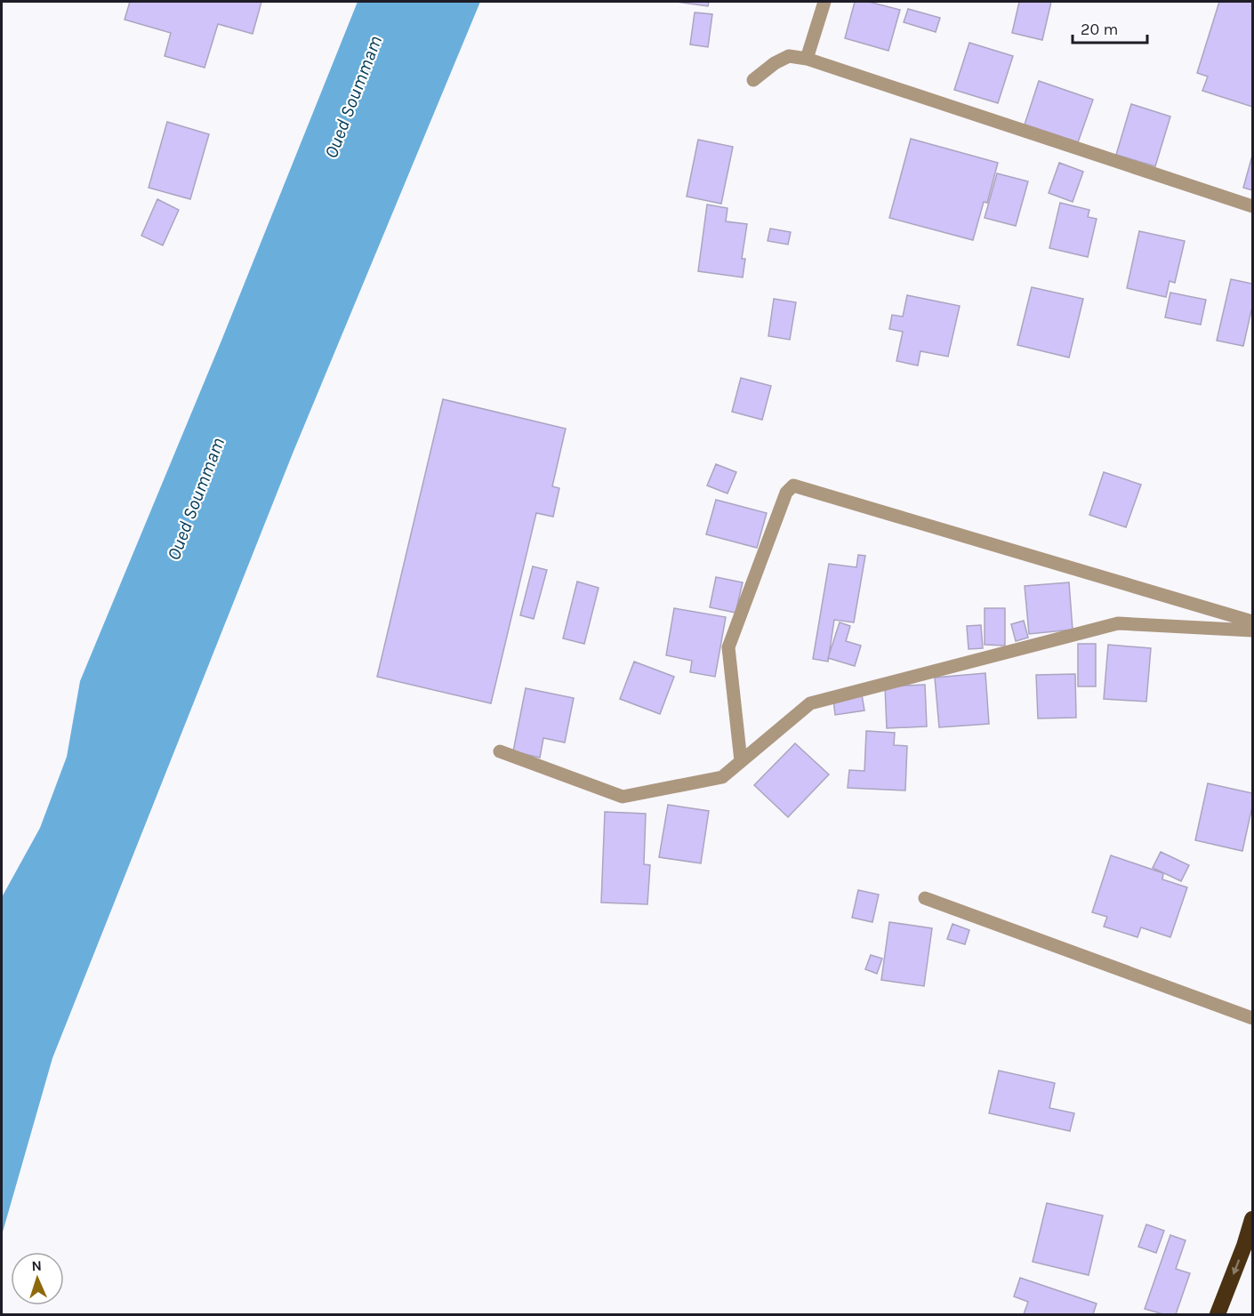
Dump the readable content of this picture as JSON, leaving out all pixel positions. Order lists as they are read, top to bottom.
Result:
{
  "water": ["Oued Soummam"],
  "scale_bar": "20 m",
  "north": "top"
}
